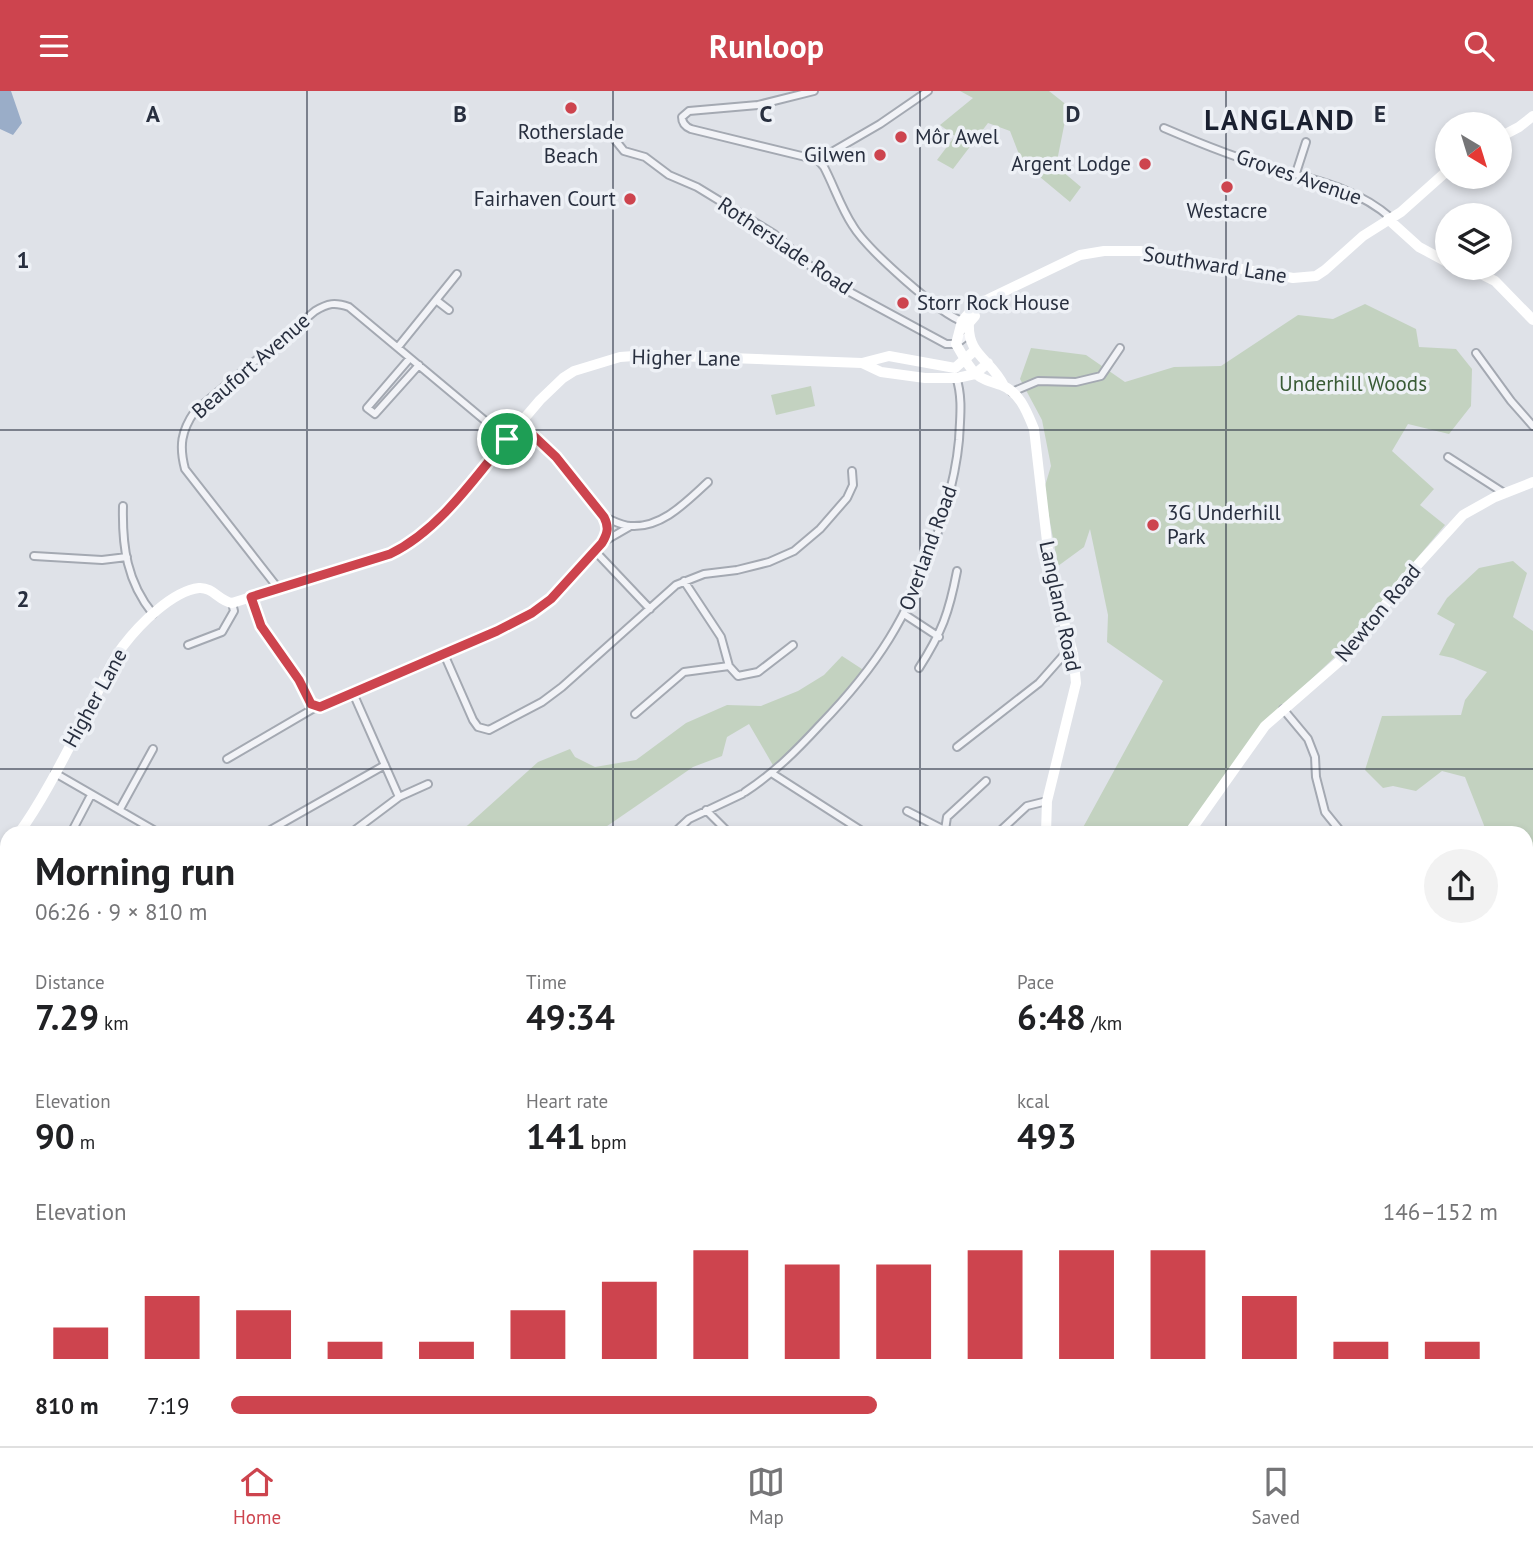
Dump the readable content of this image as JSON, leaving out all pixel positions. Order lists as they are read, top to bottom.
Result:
{
  "streets": {
    "street": [
      "Groves Avenue",
      "Rotherslade Road",
      "Southward Lane",
      "Higher Lane",
      "Beaufort Avenue",
      "Overland Road",
      "Langland Road",
      "Newton Road"
    ]
  },
  "crossings": [
    ["Groves Avenue", "Southward Lane"],
    ["Southward Lane", "Langland Road"],
    ["Higher Lane", "Beaufort Avenue"],
    ["Higher Lane", "Overland Road"],
    ["Higher Lane", "Langland Road"]
  ],
  "districts": ["LANGLAND"],
  "parks": ["Underhill Woods"],
  "places": [
    "Rotherslade Beach",
    "Môr Awel",
    "Gilwen",
    "Argent Lodge",
    "Westacre",
    "Fairhaven Court",
    "Storr Rock House",
    "3G Underhill Park"
  ],
  "north": "bottom right",
  "page": {
    "header": "Runloop",
    "heading": ["Morning run", "06:26 · 9 × 810 m"],
    "stats": [
      ["Distance", "7.29 km"],
      ["Time", "49:34"],
      ["Pace", "6:48 /km"],
      ["Elevation", "90 m"],
      ["Heart rate", "141 bpm"],
      ["kcal", "493"]
    ],
    "chart": ["Elevation", "146–152 m"],
    "list": [
      {
        "name": "810 m",
        "note": "7:19"
      }
    ],
    "tabs": ["Home", "Map", "Saved"]
  },
  "grid": {
    "columns": [
      "A",
      "B",
      "C",
      "D",
      "E"
    ],
    "rows": ["1", "2"]
  }
}
